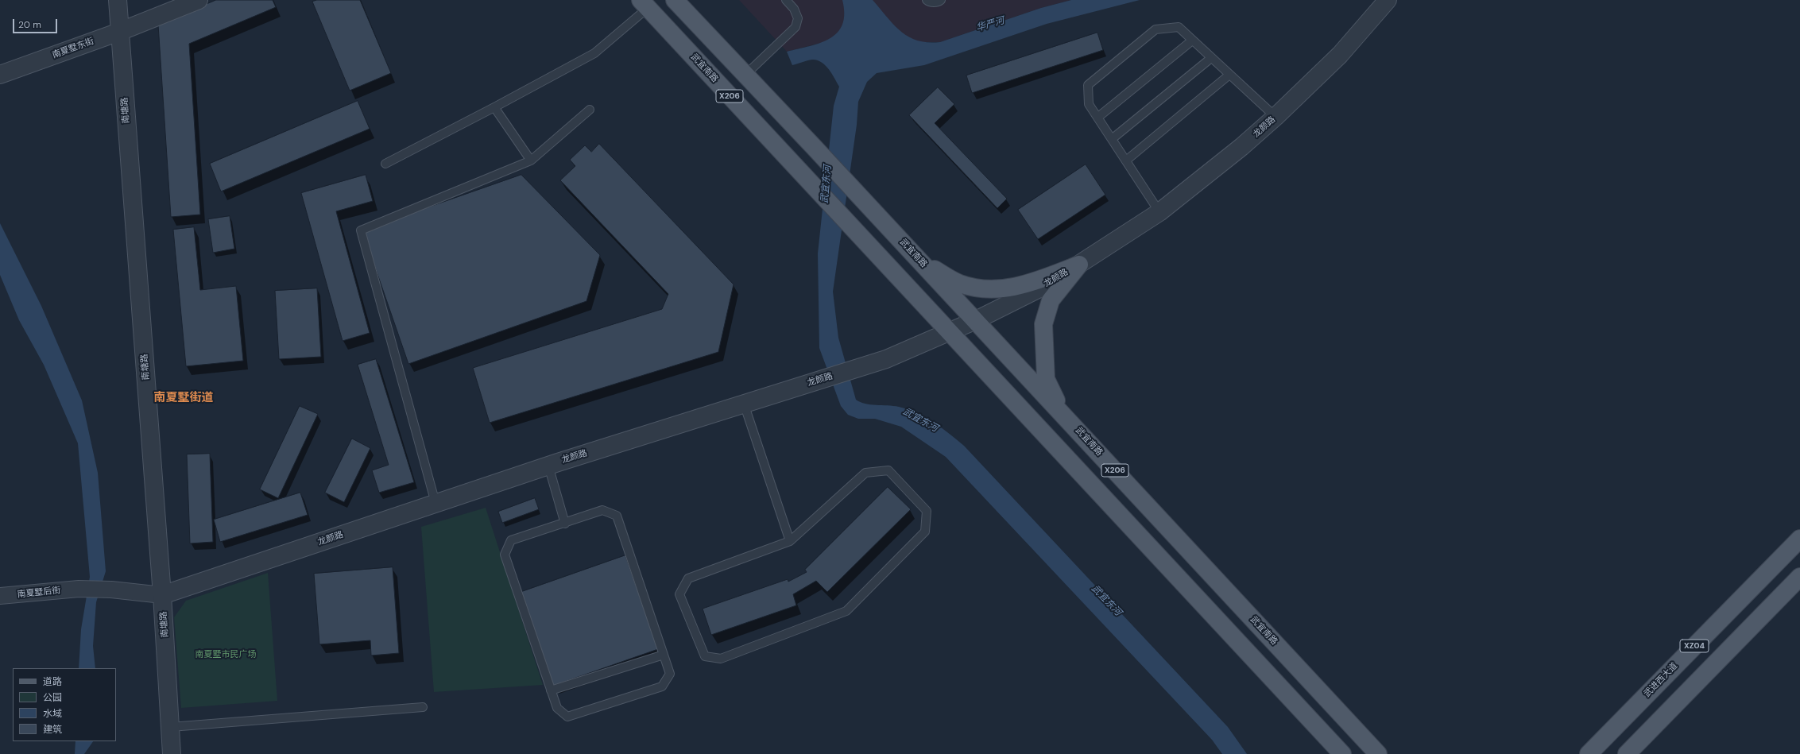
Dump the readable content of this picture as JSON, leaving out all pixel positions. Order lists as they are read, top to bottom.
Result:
{
  "streets": {
    "main road": [
      "武宜南路",
      "X206",
      "XZ04",
      "武进西大道"
    ],
    "street": [
      "南夏墅东街",
      "南塘路",
      "龙颜路",
      "南夏墅后街"
    ]
  },
  "crossings": [
    ["南夏墅东街", "南塘路"],
    ["武宜南路", "X206"],
    ["武宜南路", "龙颜路"],
    ["X206", "龙颜路"],
    ["南塘路", "龙颜路"],
    ["南塘路", "南夏墅后街"],
    ["龙颜路", "南夏墅后街"]
  ],
  "districts": ["南夏墅街道"],
  "water": ["华严河", "武宜东河"],
  "parks": ["南夏墅市民广场"],
  "legend": [
    "道路",
    "公园",
    "水域",
    "建筑"
  ],
  "scale_bar": "20 m"
}
